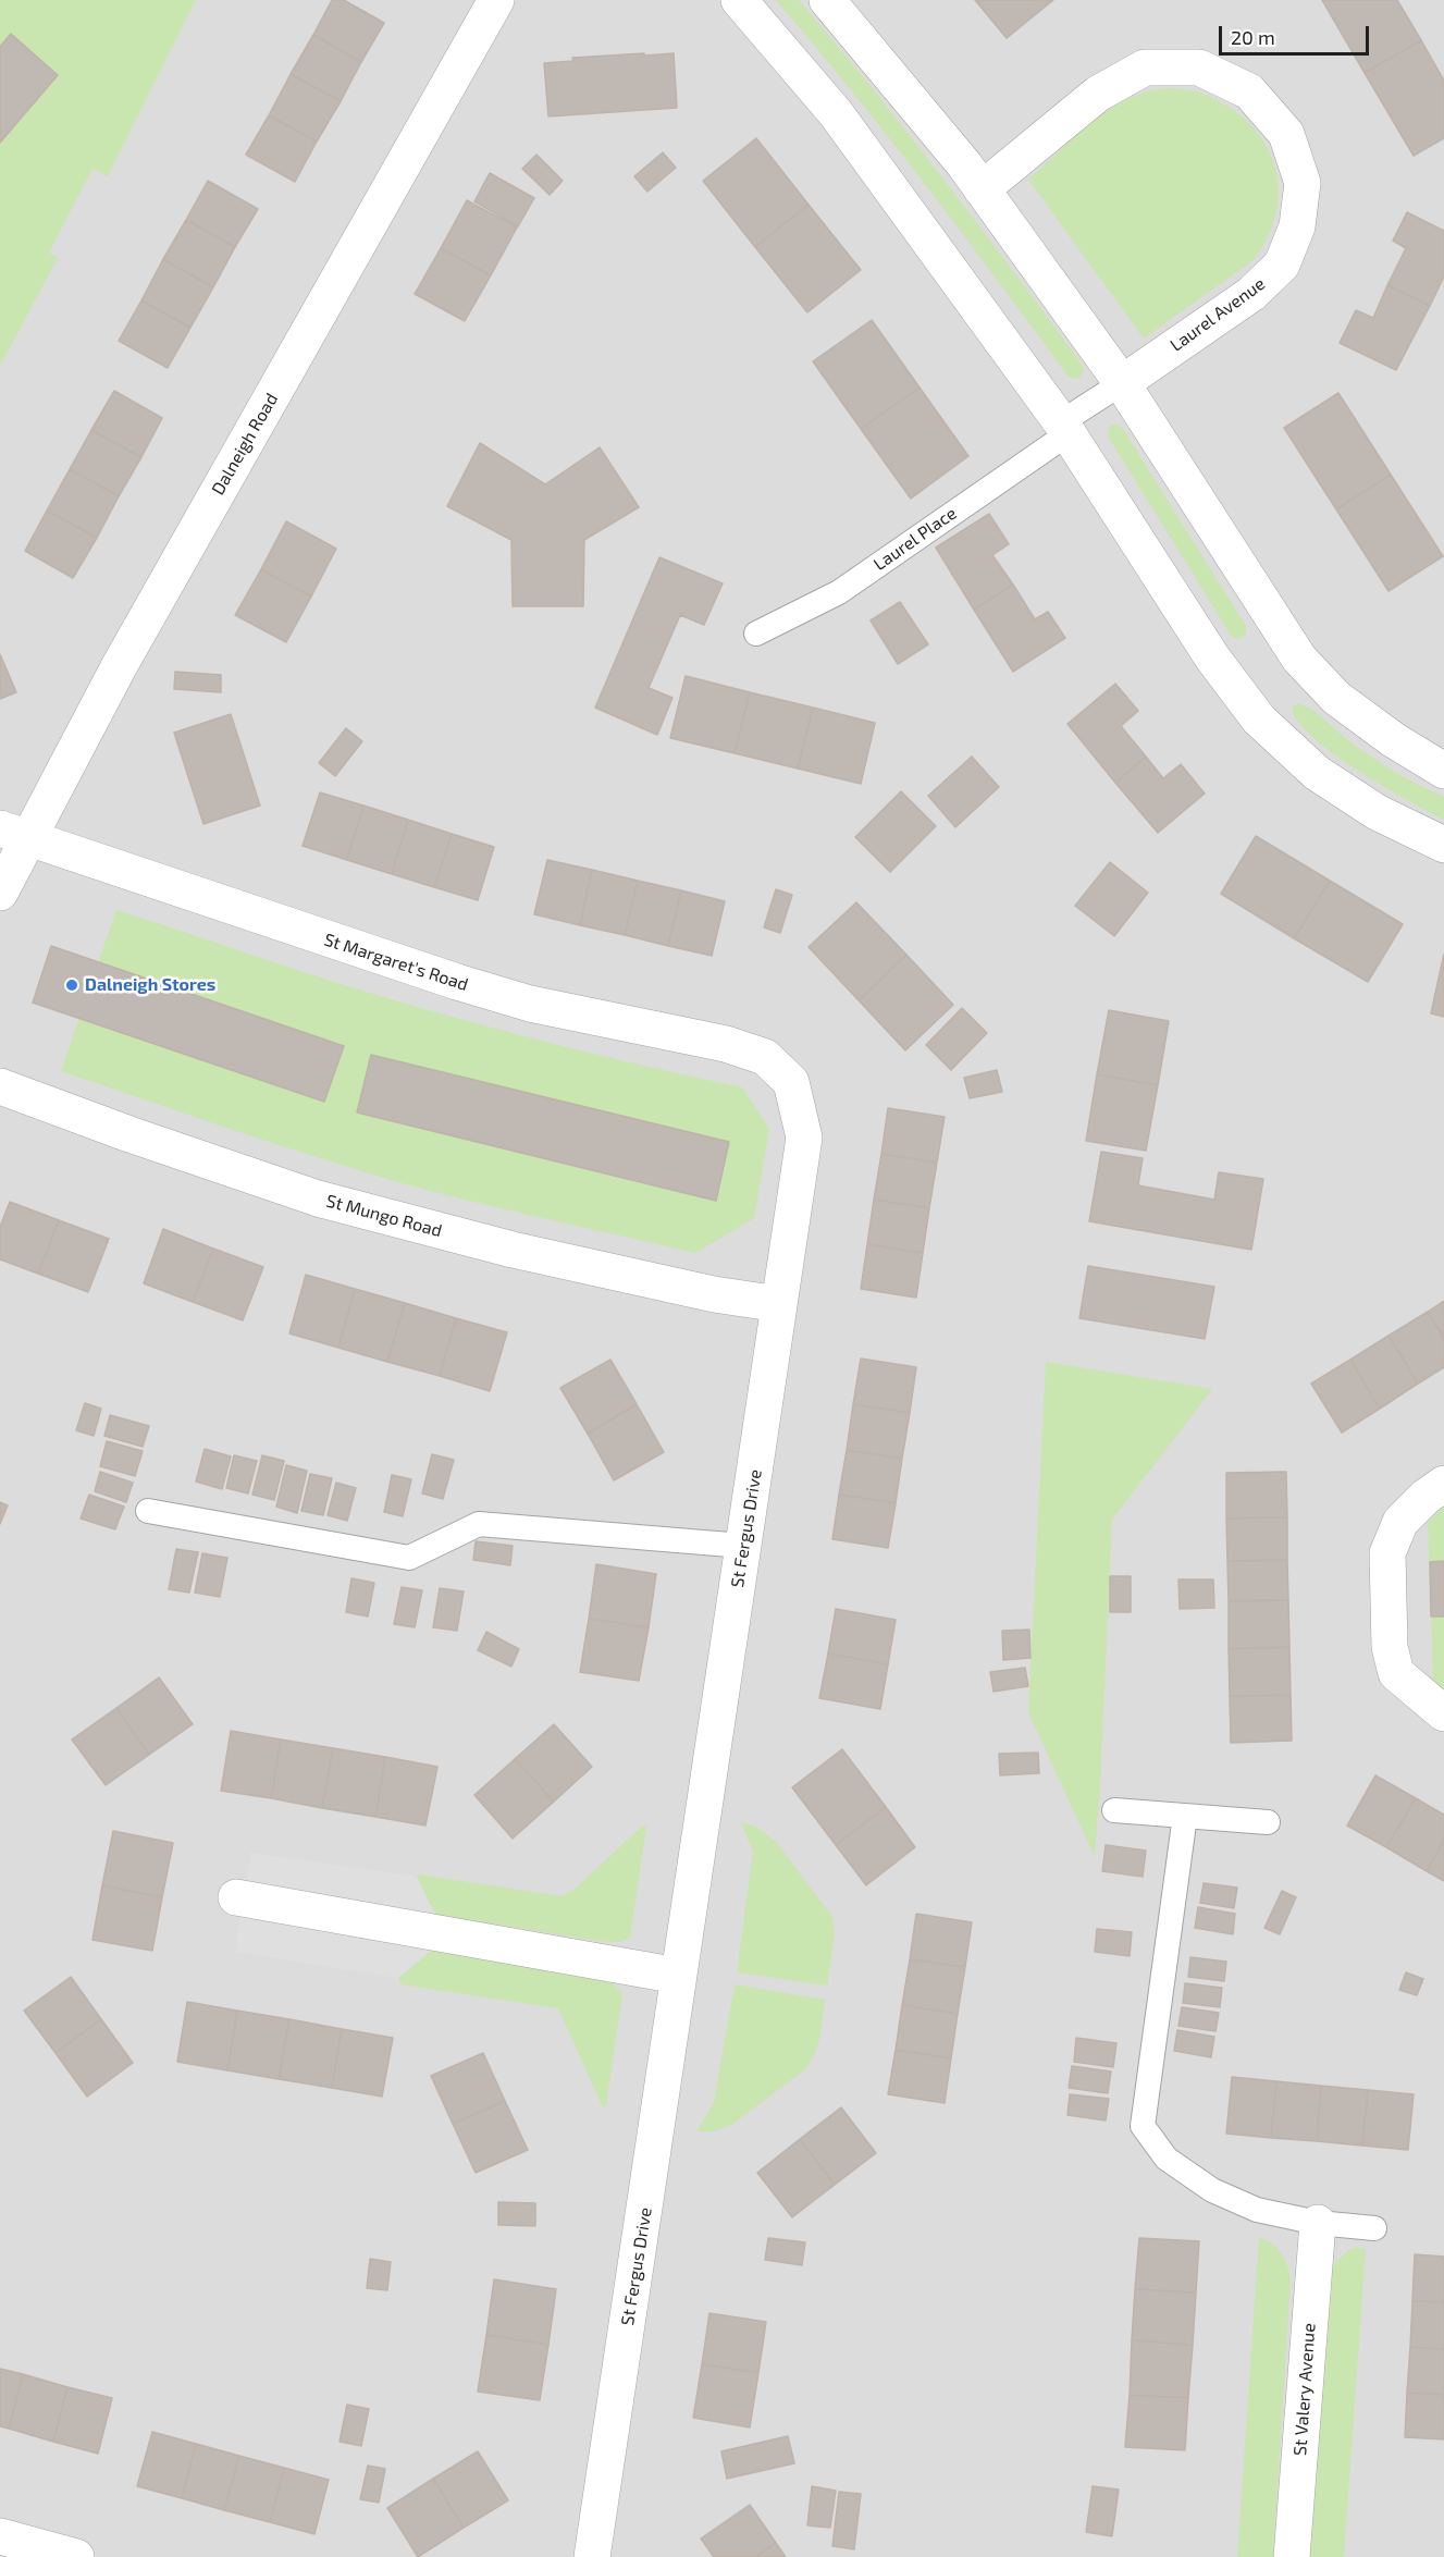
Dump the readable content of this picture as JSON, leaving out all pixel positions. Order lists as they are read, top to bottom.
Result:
{
  "streets": {
    "street": [
      "Laurel Avenue",
      "Dalneigh Road",
      "St Margaret's Road",
      "St Mungo Road",
      "St Fergus Drive",
      "St Valery Avenue"
    ],
    "lane": ["Laurel Place"]
  },
  "crossings": [
    ["Laurel Avenue", "Laurel Place"],
    ["Dalneigh Road", "St Margaret's Road"],
    ["St Margaret's Road", "St Fergus Drive"],
    ["St Mungo Road", "St Fergus Drive"]
  ],
  "places": ["Dalneigh Stores"],
  "scale_bar": "20 m"
}
